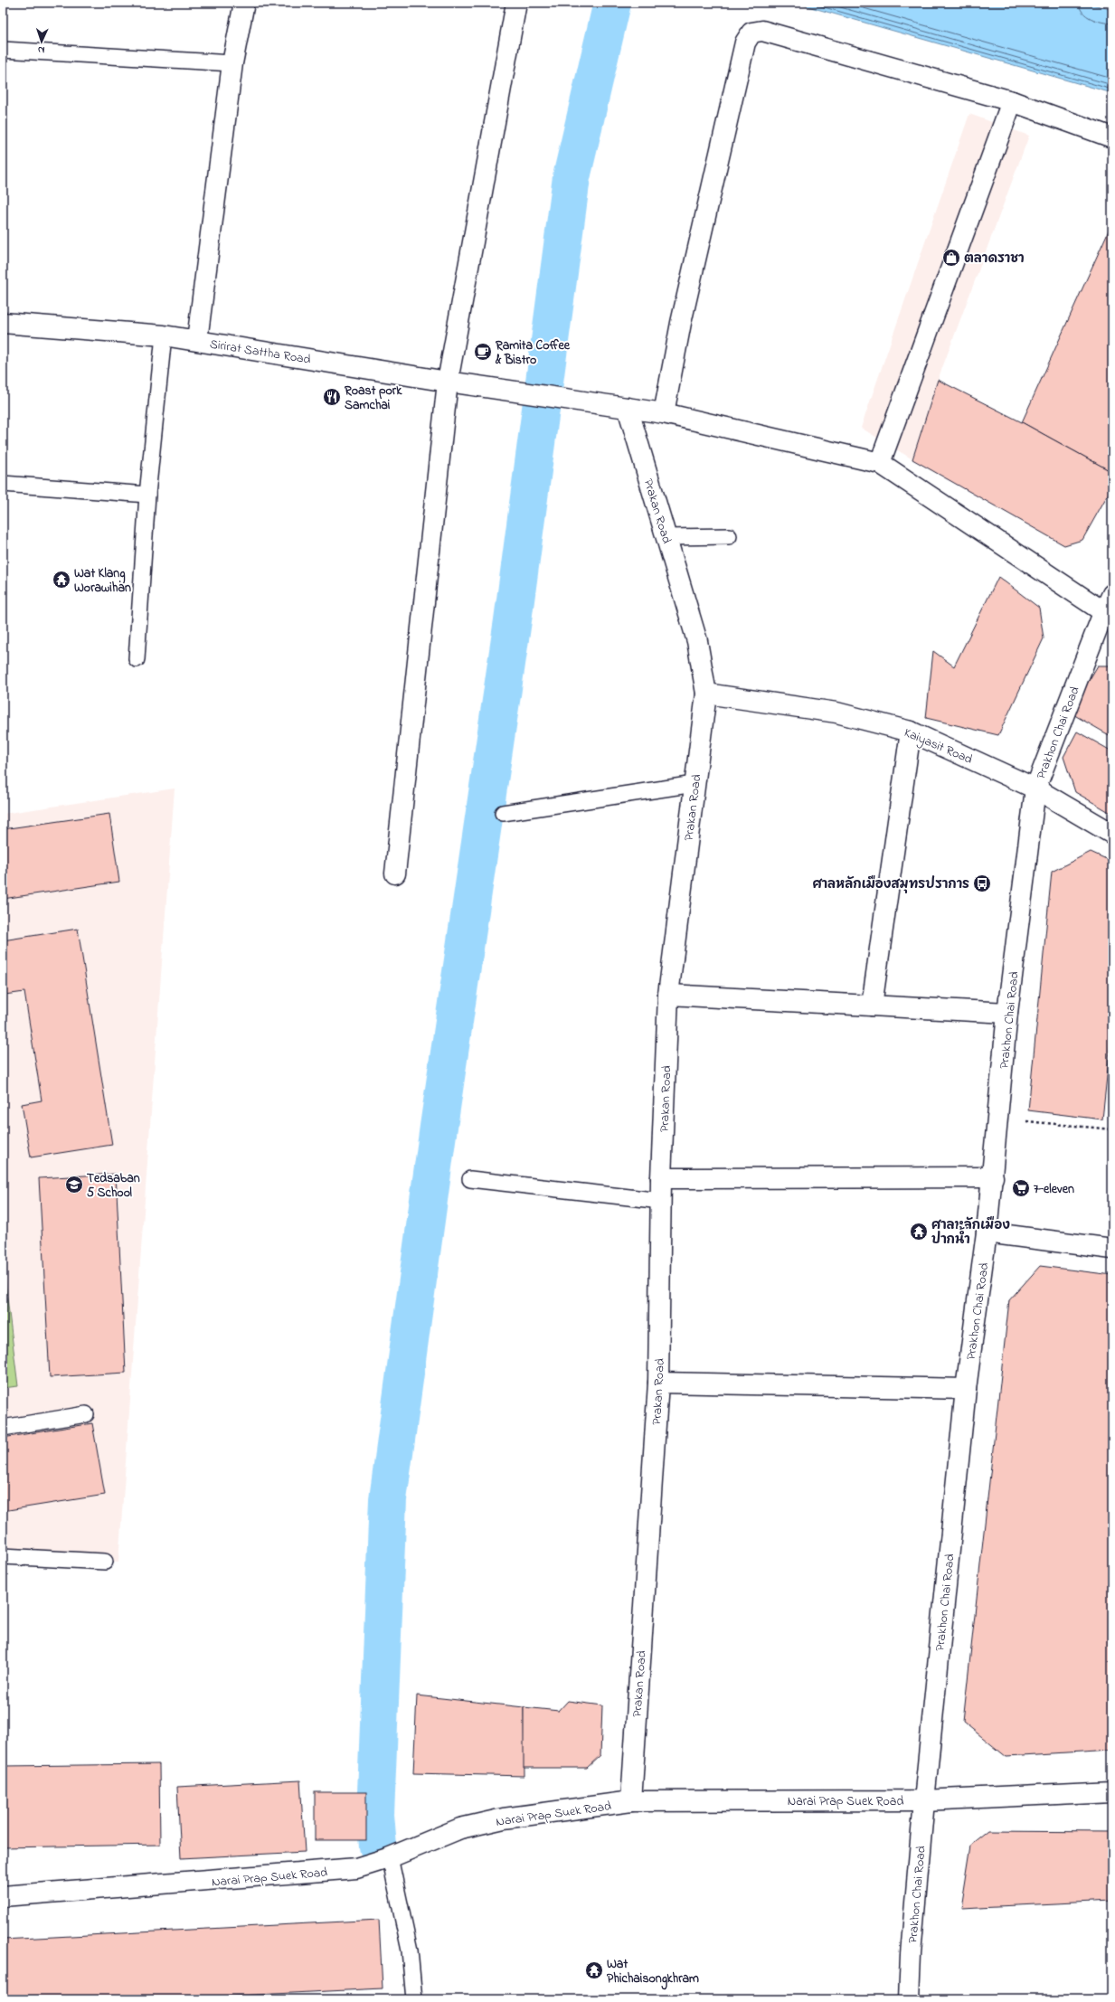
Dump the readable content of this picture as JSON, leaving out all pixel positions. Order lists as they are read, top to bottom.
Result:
{
  "streets": {
    "street": [
      "Sirirat Sattha Road",
      "Prakan Road",
      "Prakhon Chai Road",
      "Kaiyasit Road",
      "Narai Prap Suek Road"
    ]
  },
  "crossings": [
    ["Sirirat Sattha Road", "Prakan Road"],
    ["Prakan Road", "Kaiyasit Road"],
    ["Prakan Road", "Narai Prap Suek Road"],
    ["Prakhon Chai Road", "Kaiyasit Road"],
    ["Prakhon Chai Road", "Narai Prap Suek Road"]
  ],
  "places": {
    "shop": ["ตลาดราชา"],
    "cafe": ["Ramita Coffee & Bistro"],
    "restaurant": ["Roast pork Samchai"],
    "temple": ["Wat Klang Worawihan", "ศาลหลักเมือง ปากน้ำ", "Wat Phichaisongkhram"],
    "bus stop": ["ศาลหลักเมืองสมุทรปราการ"],
    "school or university": ["Tedsaban 5 School"],
    "supermarket": ["7-eleven"]
  },
  "north": "bottom"
}
